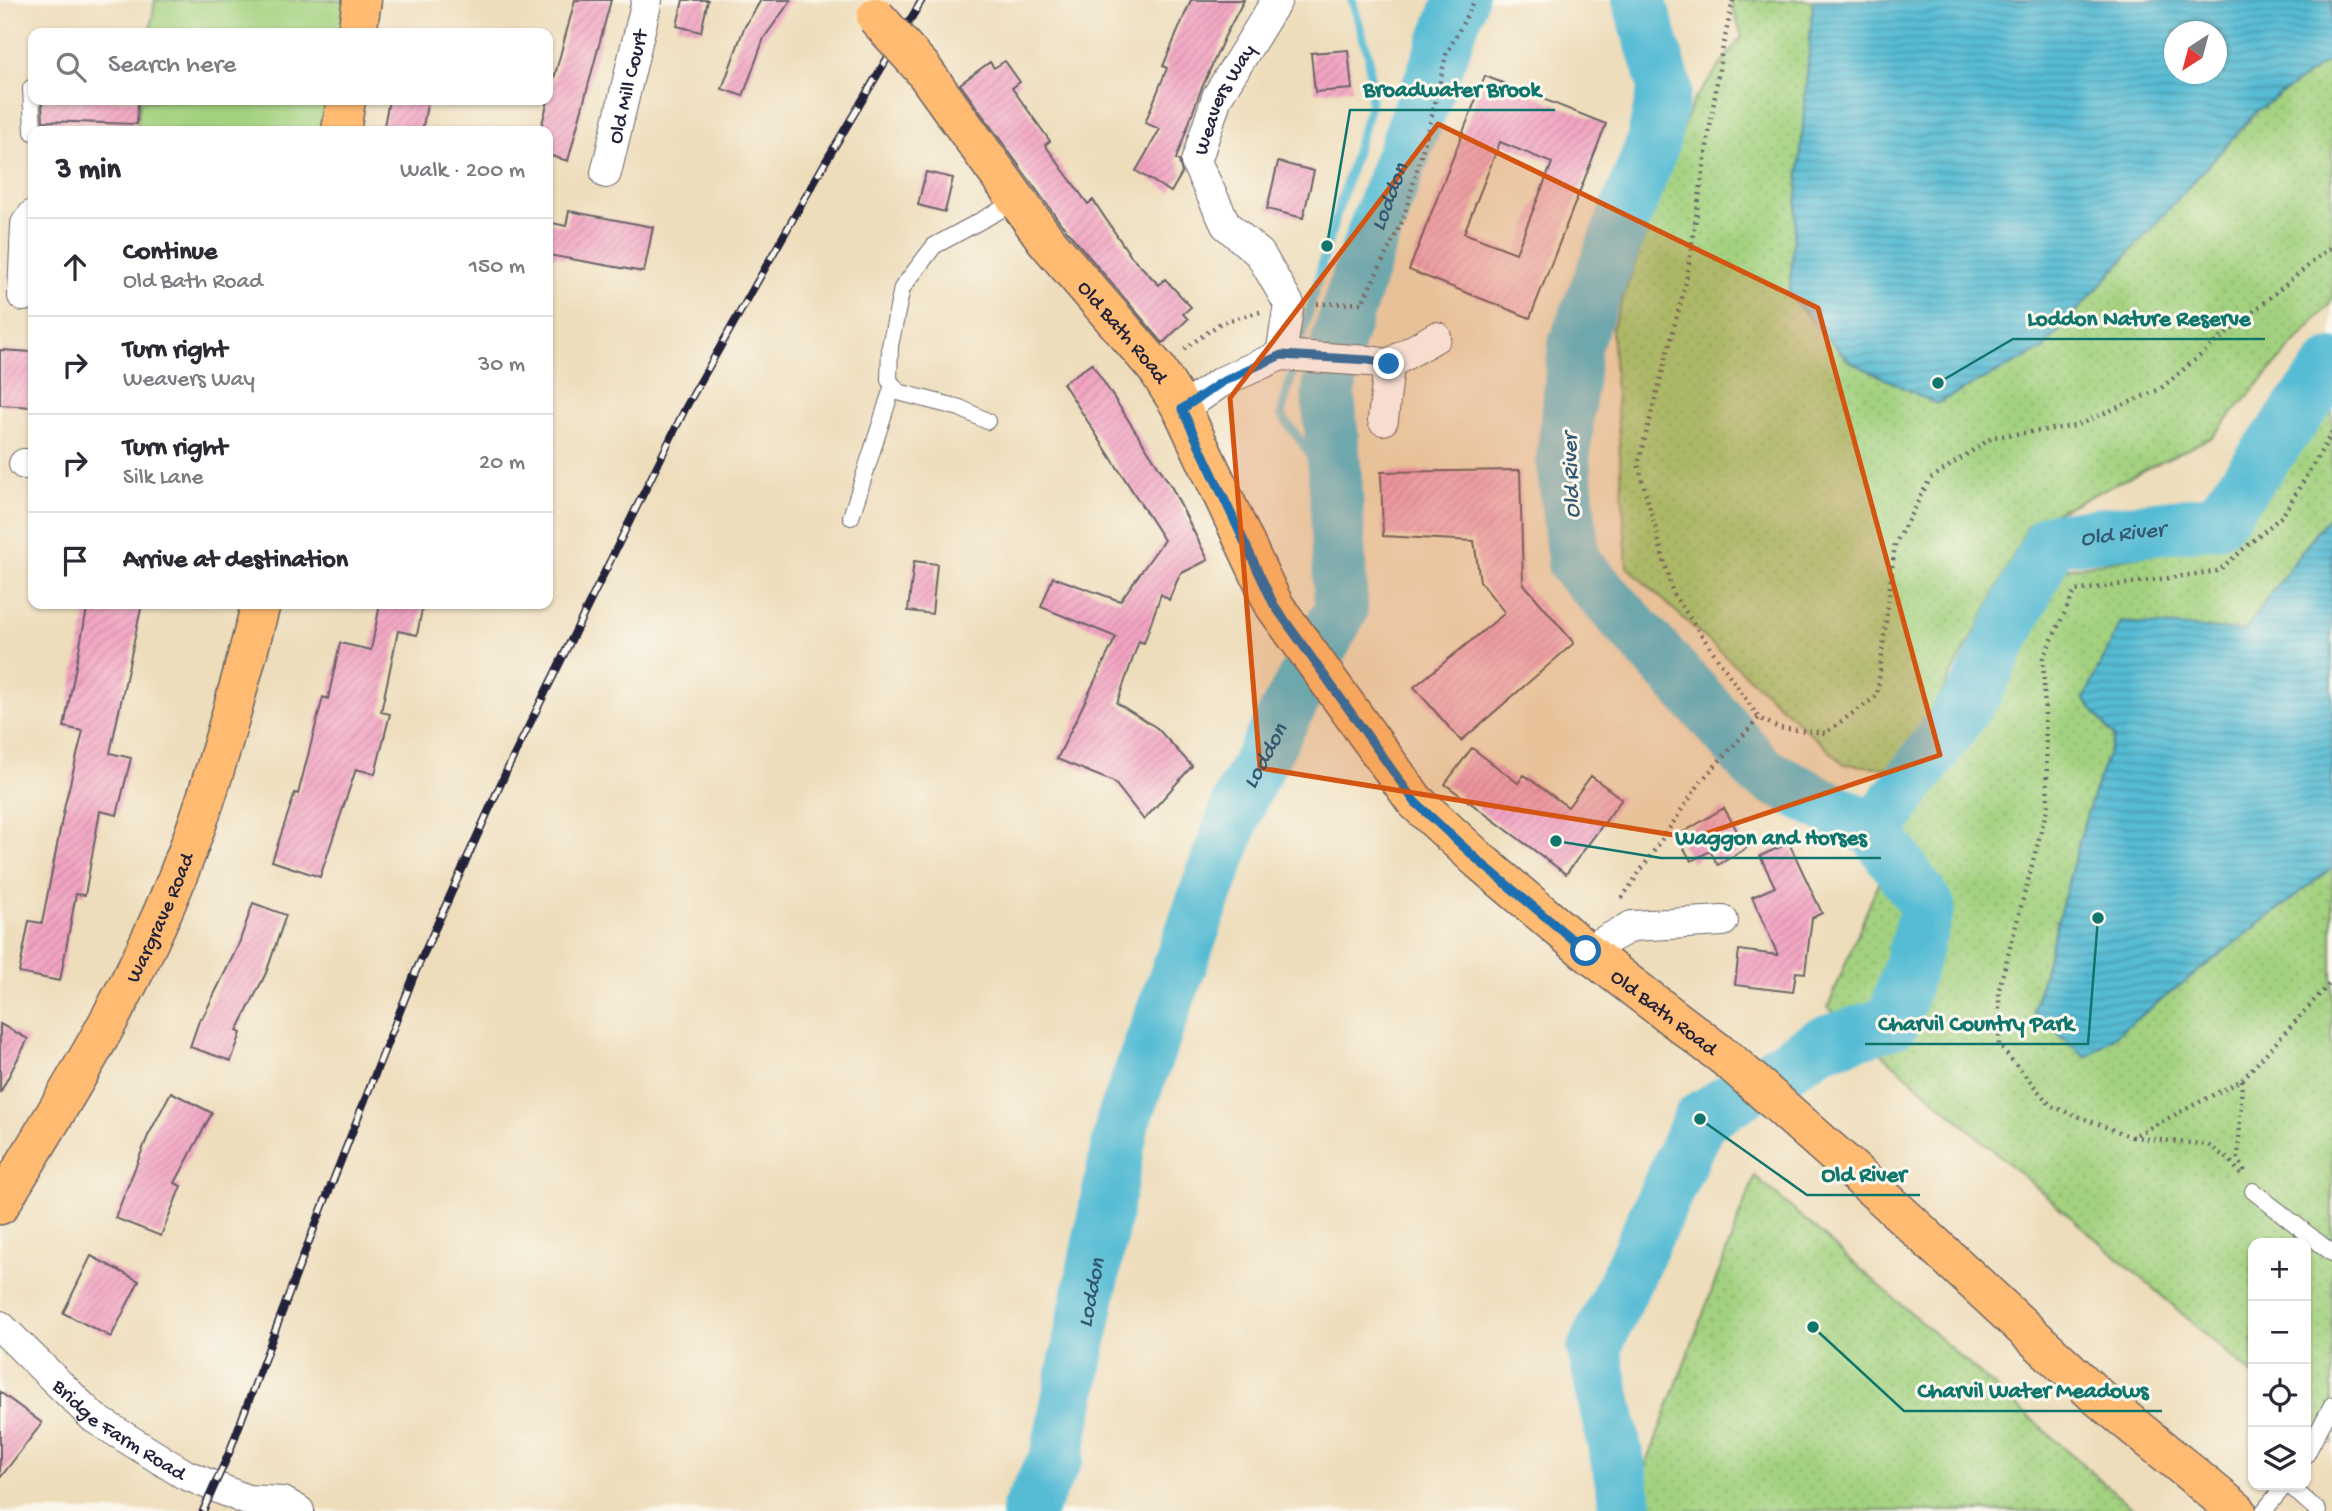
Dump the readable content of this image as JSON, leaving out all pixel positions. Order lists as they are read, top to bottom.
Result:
{
  "streets": {
    "main road": ["Old Bath Road", "Wargrave Road"],
    "street": ["Old Mill Court", "Weavers Way", "Bridge Farm Road"]
  },
  "water": ["Loddon", "Old River"],
  "places": [
    "Broadwater Brook",
    "Loddon Nature Reserve",
    "Waggon and Horses",
    "Charvil Country Park",
    "Old River",
    "Charvil Water Meadows"
  ],
  "north": "bottom left",
  "page": {
    "search": "Search here",
    "heading": ["3 min", "Walk · 200 m"],
    "list": [
      ["Continue", "Old Bath Road", "150 m"],
      ["Turn right", "Weavers Way", "30 m"],
      ["Turn right", "Silk Lane", "20 m"],
      "Arrive at destination"
    ],
    "map_buttons": ["+", "−"]
  }
}
